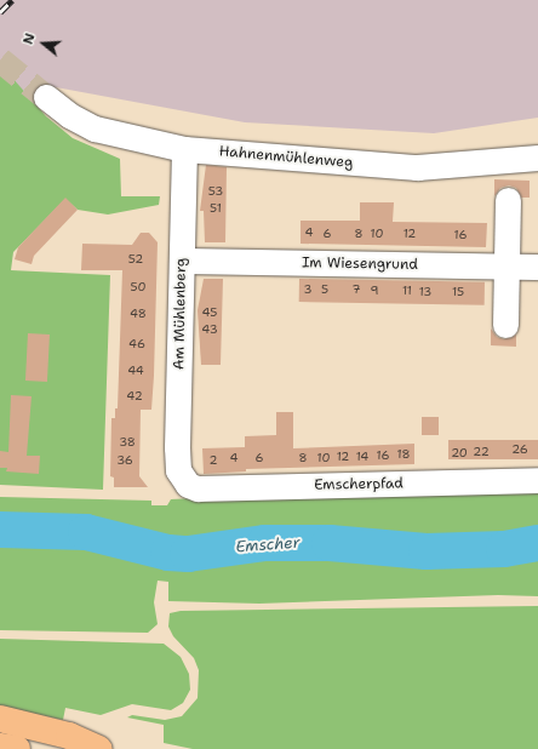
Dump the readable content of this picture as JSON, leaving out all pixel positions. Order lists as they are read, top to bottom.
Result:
{
  "streets": {
    "street": [
      "Hahnenmühlenweg",
      "Im Wiesengrund",
      "Am Mühlenberg",
      "Emscherpfad"
    ]
  },
  "crossings": [
    ["Hahnenmühlenweg", "Am Mühlenberg"],
    ["Im Wiesengrund", "Am Mühlenberg"],
    ["Am Mühlenberg", "Emscherpfad"]
  ],
  "water": ["Emscher"],
  "house_numbers": [
    "53",
    "51",
    "4",
    "6",
    "8",
    "10",
    "12",
    "16",
    "52",
    "50",
    "3",
    "5",
    "7",
    "9",
    "11",
    "13",
    "15",
    "45",
    "48",
    "43",
    "46",
    "44",
    "42",
    "38",
    "26",
    "22",
    "20",
    "18",
    "16",
    "12",
    "14",
    "4",
    "6",
    "8",
    "10",
    "36",
    "2"
  ],
  "north": "left"
}
